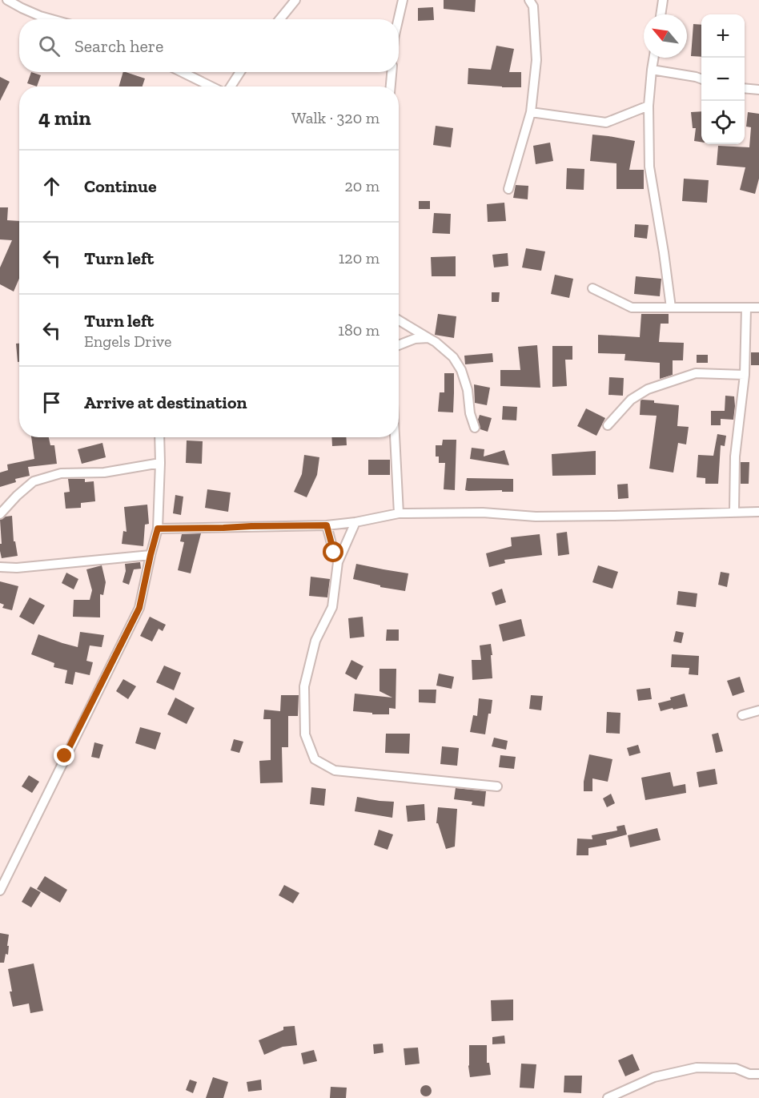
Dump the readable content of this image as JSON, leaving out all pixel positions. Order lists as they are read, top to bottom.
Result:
{
  "north": "top left",
  "page": {
    "map_buttons": ["+", "−"],
    "search": "Search here",
    "heading": ["4 min", "Walk · 320 m"],
    "list": [
      ["Continue", "20 m"],
      ["Turn left", "120 m"],
      ["Turn left", "Engels Drive", "180 m"],
      "Arrive at destination"
    ]
  }
}
